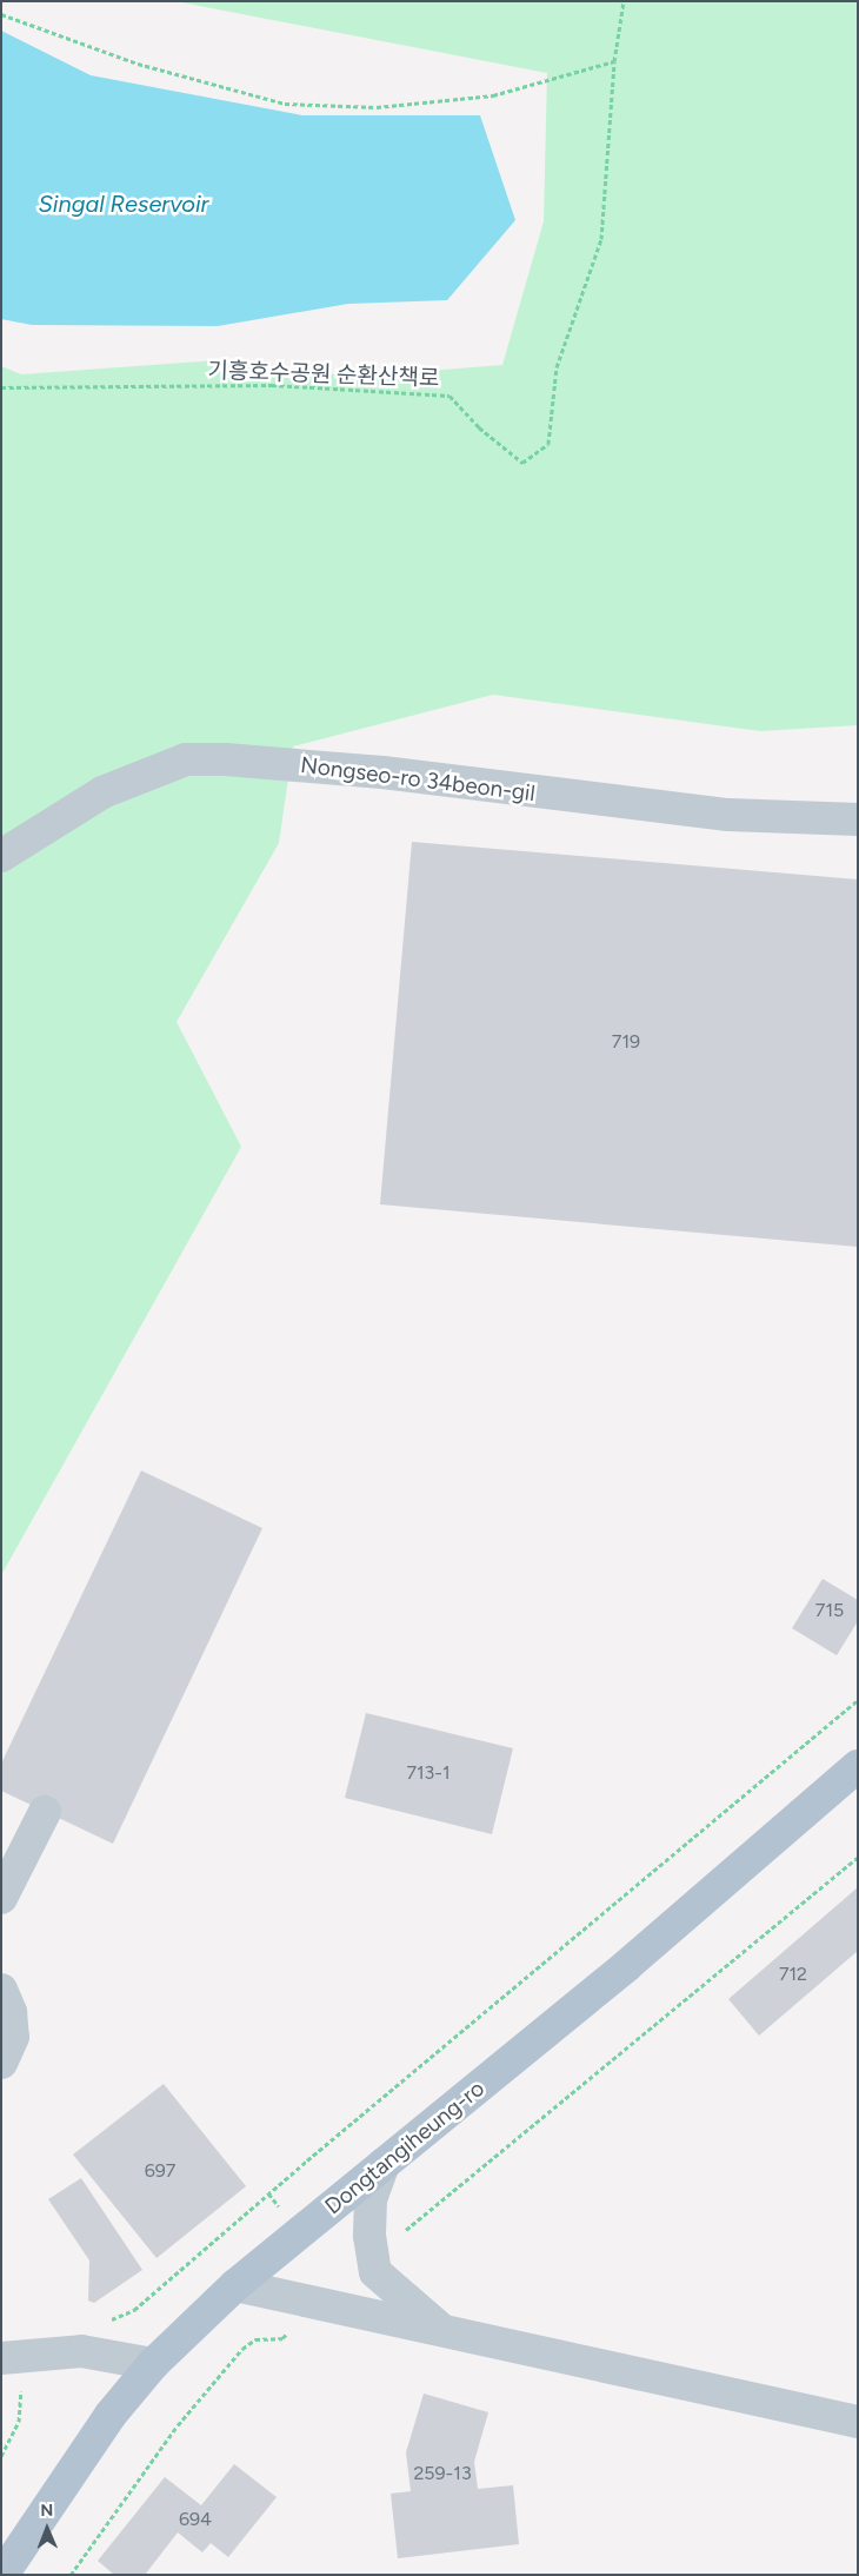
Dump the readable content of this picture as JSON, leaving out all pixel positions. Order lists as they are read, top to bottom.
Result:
{
  "streets": {
    "main road": ["Dongtangiheung-ro"],
    "street": ["Nongseo-ro 34beon-gil"],
    "path": ["기흥호수공원 순환산책로"]
  },
  "water": ["Singal Reservoir"],
  "house_numbers": [
    "719",
    "715",
    "713-1",
    "712",
    "697",
    "259-13",
    "694"
  ],
  "north": "top"
}
